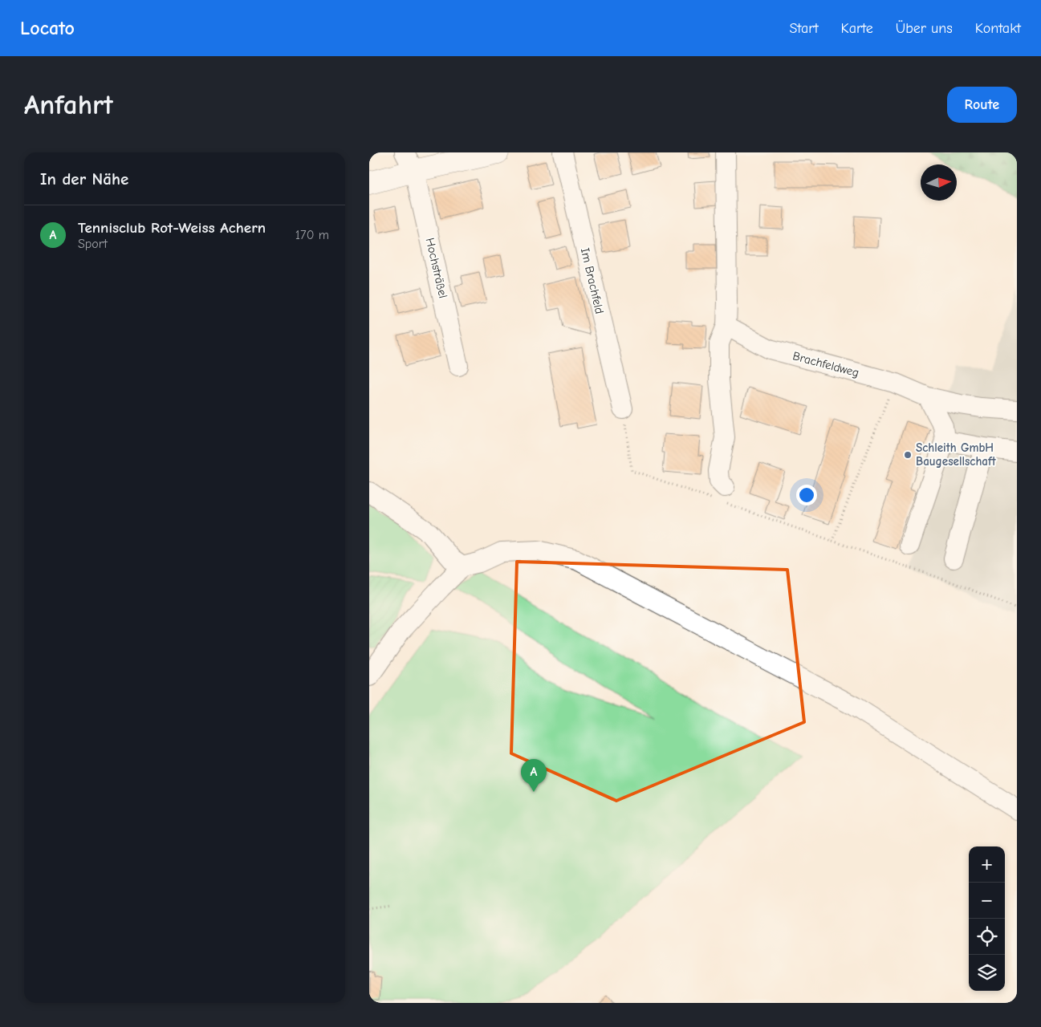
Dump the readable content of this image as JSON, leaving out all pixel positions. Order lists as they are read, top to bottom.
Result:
{
  "streets": {
    "street": ["Hochsträßel", "Im Brachfeld", "Brachfeldweg"]
  },
  "places": ["Schleith GmbH Baugesellschaft"],
  "north": "right",
  "page": {
    "header": "Locato",
    "nav": [
      "Start",
      "Karte",
      "Über uns",
      "Kontakt"
    ],
    "buttons": "Route",
    "title": "Anfahrt",
    "heading": "In der Nähe",
    "list": [
      {
        "mark": "A",
        "name": "Tennisclub Rot-Weiss Achern",
        "note": "Sport",
        "value": "170 m"
      }
    ],
    "pins": "A",
    "map_buttons": ["+", "−"]
  }
}
